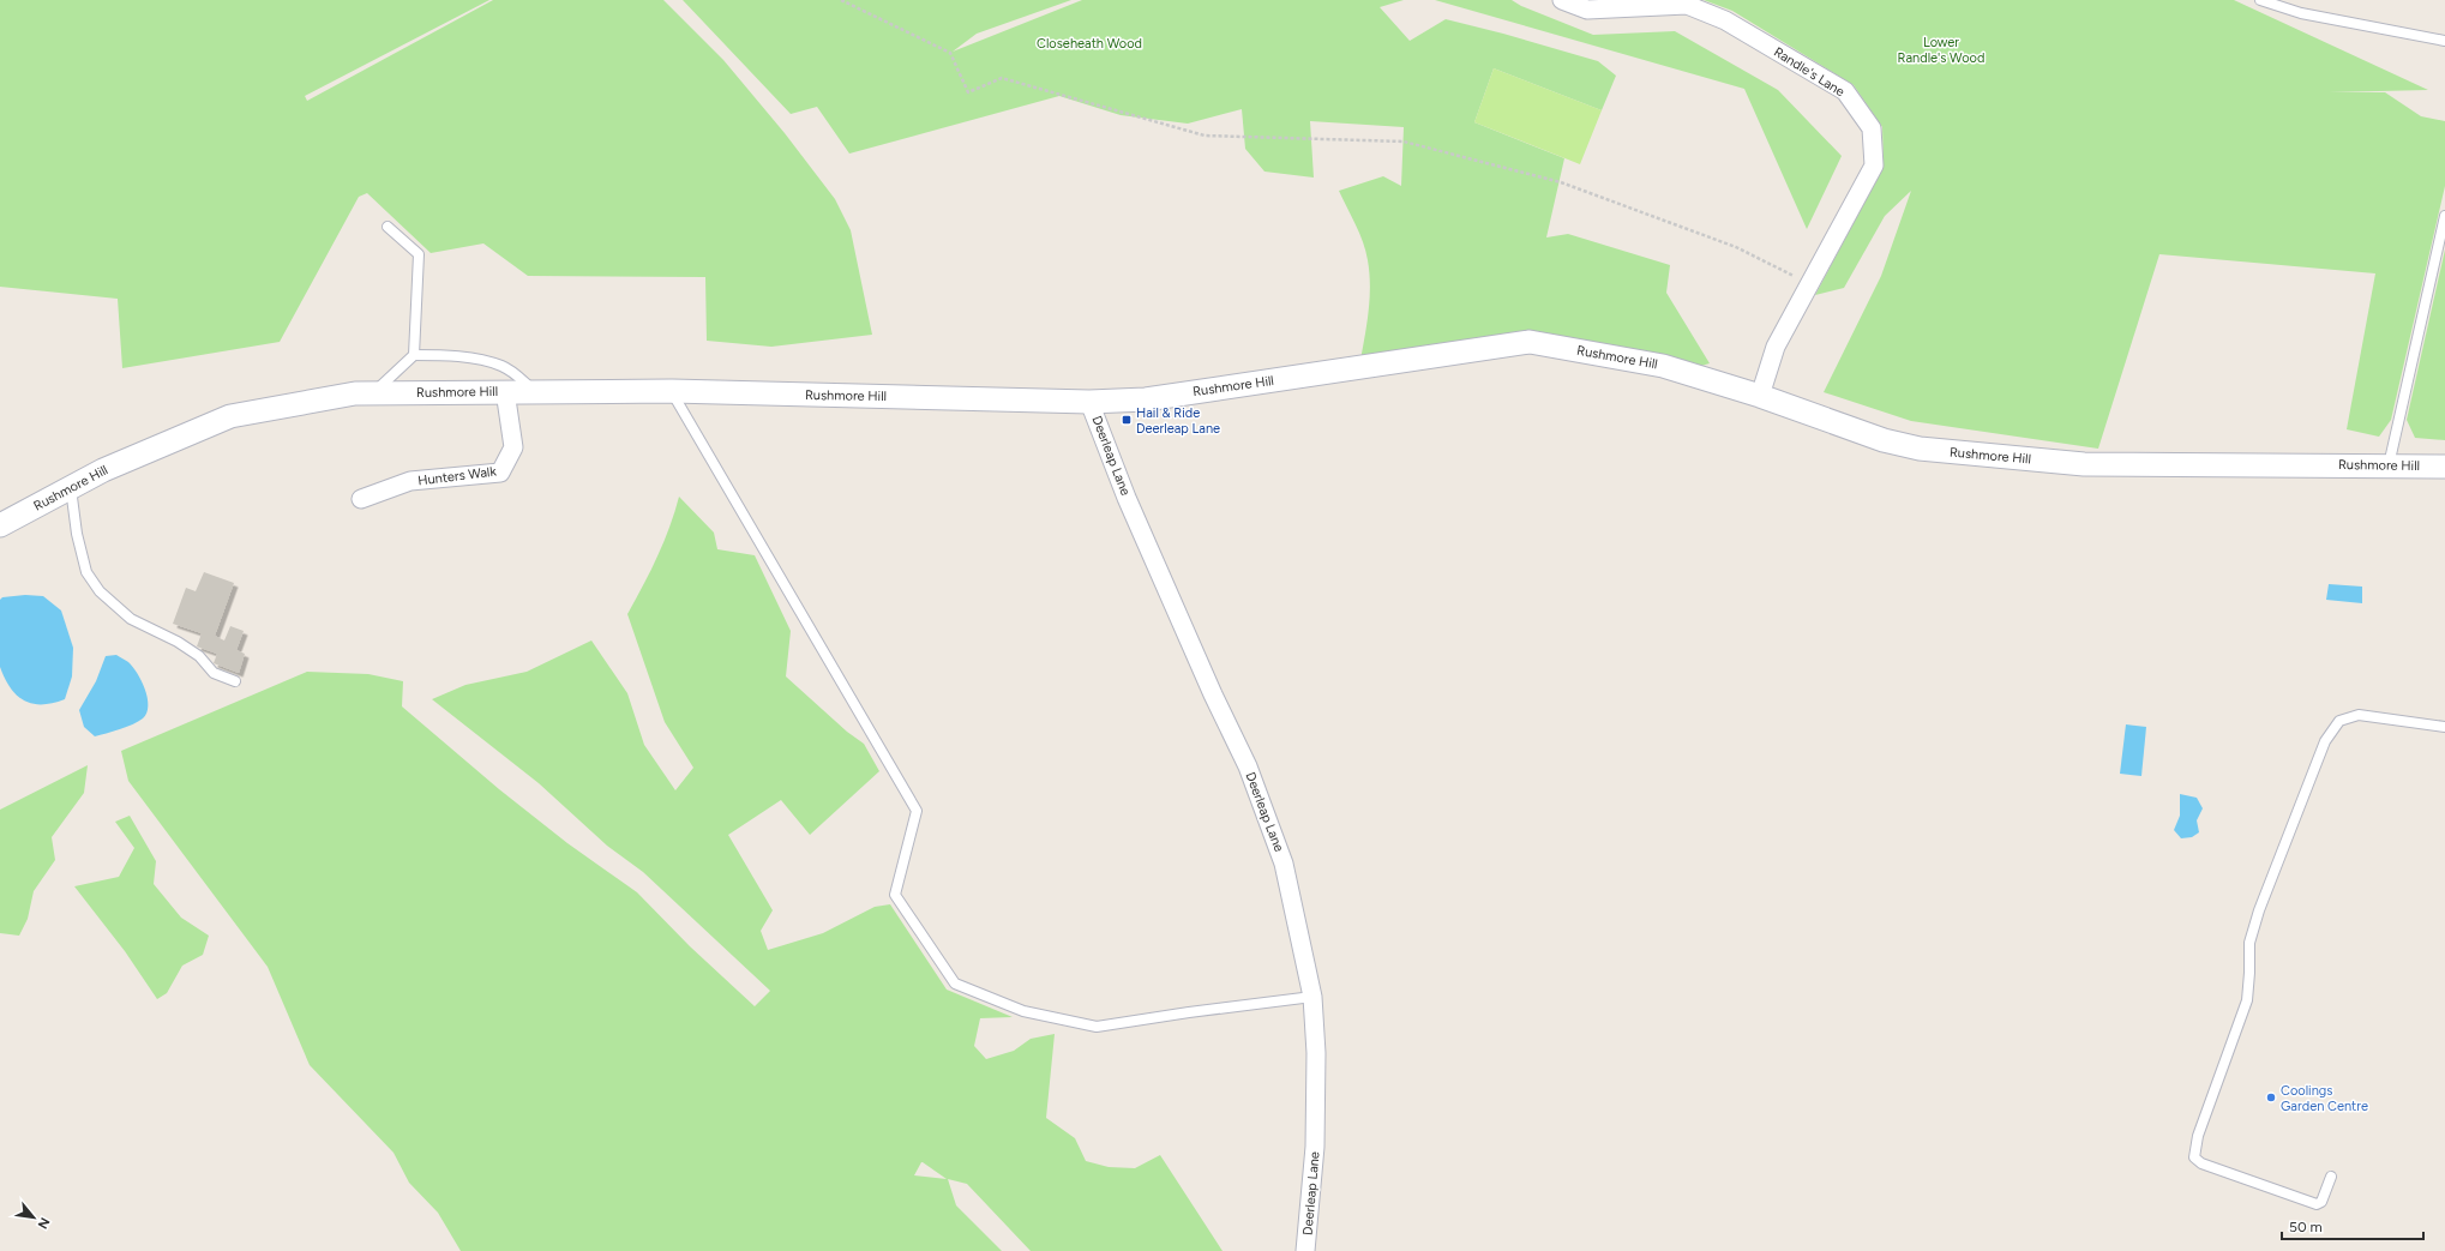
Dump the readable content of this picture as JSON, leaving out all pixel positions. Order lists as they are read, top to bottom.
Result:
{
  "streets": {
    "street": [
      "Randle's Lane",
      "Rushmore Hill",
      "Deerleap Lane",
      "Hunters Walk"
    ]
  },
  "crossings": [
    ["Randle's Lane", "Rushmore Hill"],
    ["Rushmore Hill", "Deerleap Lane"],
    ["Rushmore Hill", "Hunters Walk"]
  ],
  "parks": ["Lower Randle's Wood", "Closeheath Wood"],
  "places": {
    "transit": ["Hail & Ride Deerleap Lane"],
    "other": ["Coolings Garden Centre"]
  },
  "scale_bar": "50 m",
  "north": "bottom right"
}
